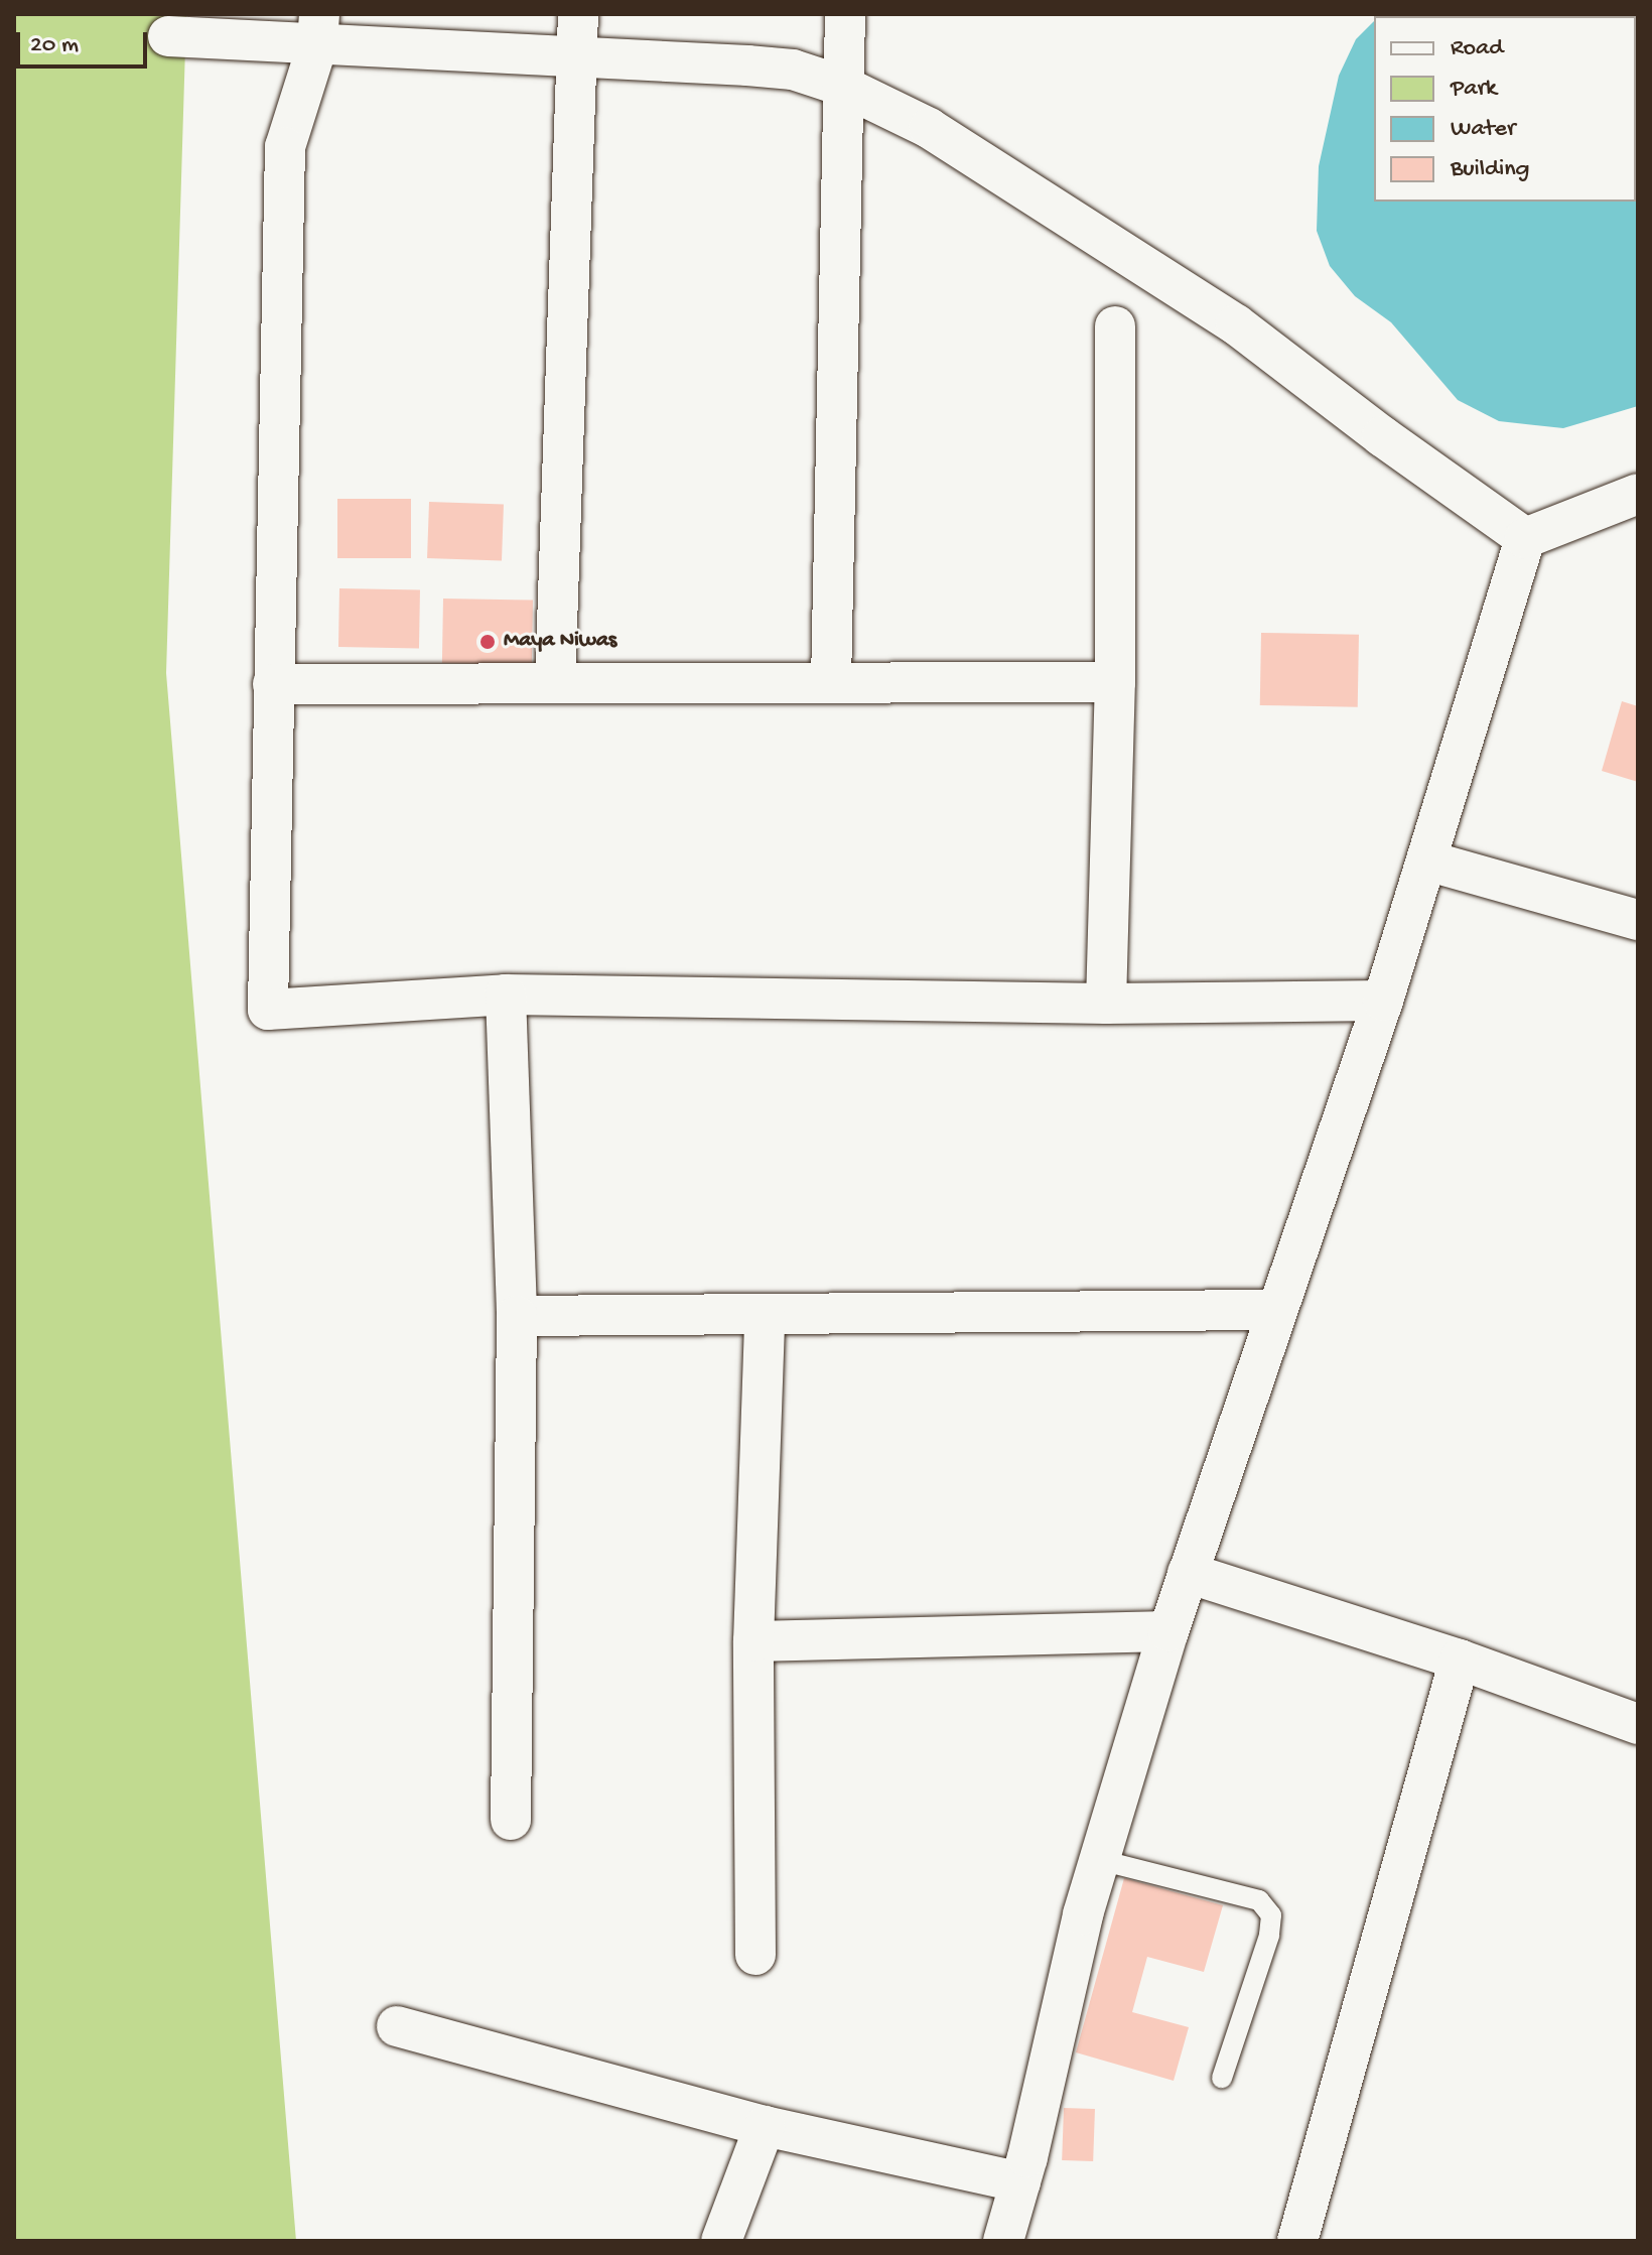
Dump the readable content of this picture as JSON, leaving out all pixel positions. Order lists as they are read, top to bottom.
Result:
{
  "places": ["Maya Niwas"],
  "legend": [
    "Road",
    "Park",
    "Water",
    "Building"
  ],
  "scale_bar": "20 m"
}
